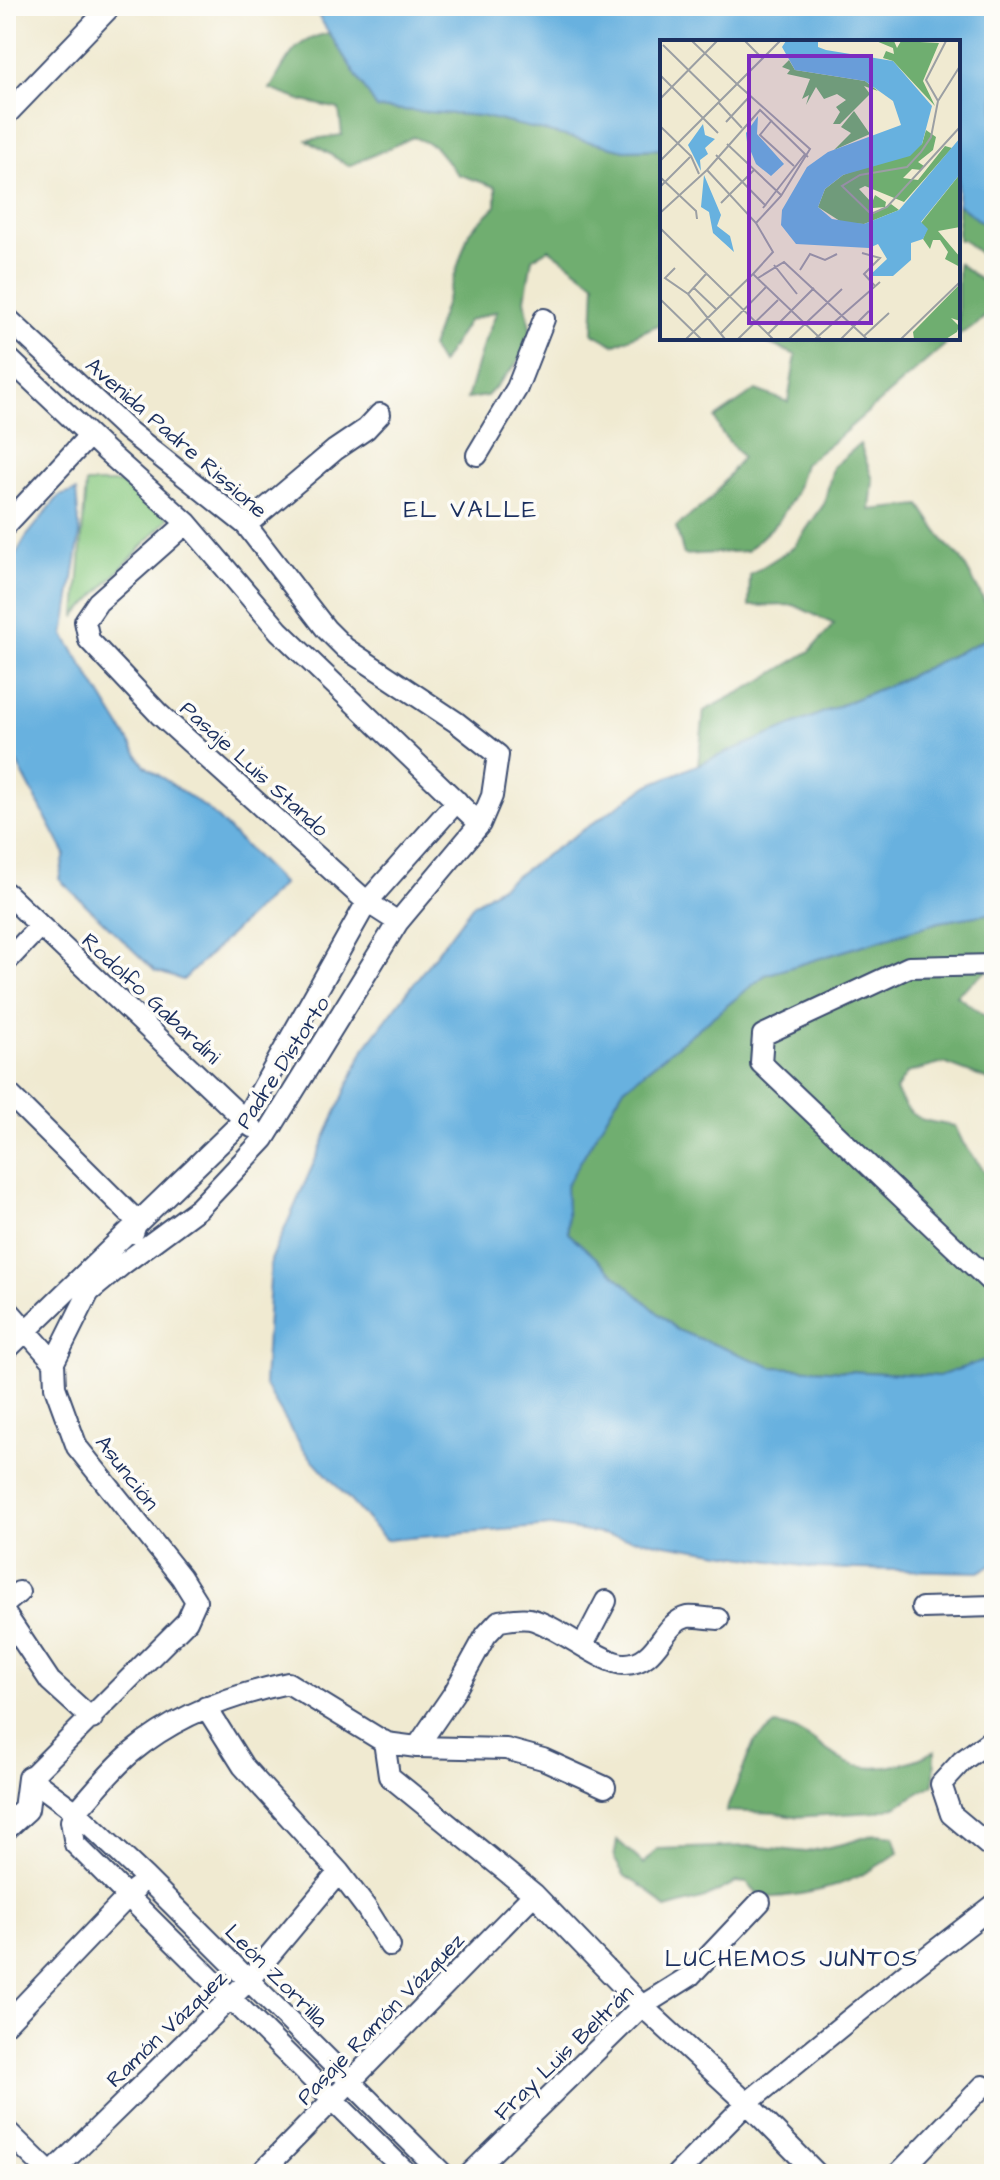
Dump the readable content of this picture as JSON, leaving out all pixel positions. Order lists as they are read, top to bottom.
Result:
{
  "streets": {
    "street": [
      "Avenida Padre Rissione",
      "Pasaje Luis Stando",
      "Rodolfo Gabardini",
      "Padre Distorto",
      "Asunción",
      "León Zorrilla",
      "Pasaje Ramón Vázquez",
      "Ramón Vázquez",
      "Fray Luis Beltrán"
    ]
  },
  "crossings": [
    ["Avenida Padre Rissione", "Padre Distorto"],
    ["Pasaje Luis Stando", "Padre Distorto"],
    ["Rodolfo Gabardini", "Padre Distorto"],
    ["Padre Distorto", "Asunción"],
    ["León Zorrilla", "Pasaje Ramón Vázquez"],
    ["León Zorrilla", "Ramón Vázquez"]
  ],
  "districts": ["EL VALLE", "LUCHEMOS JUNTOS"]
}
